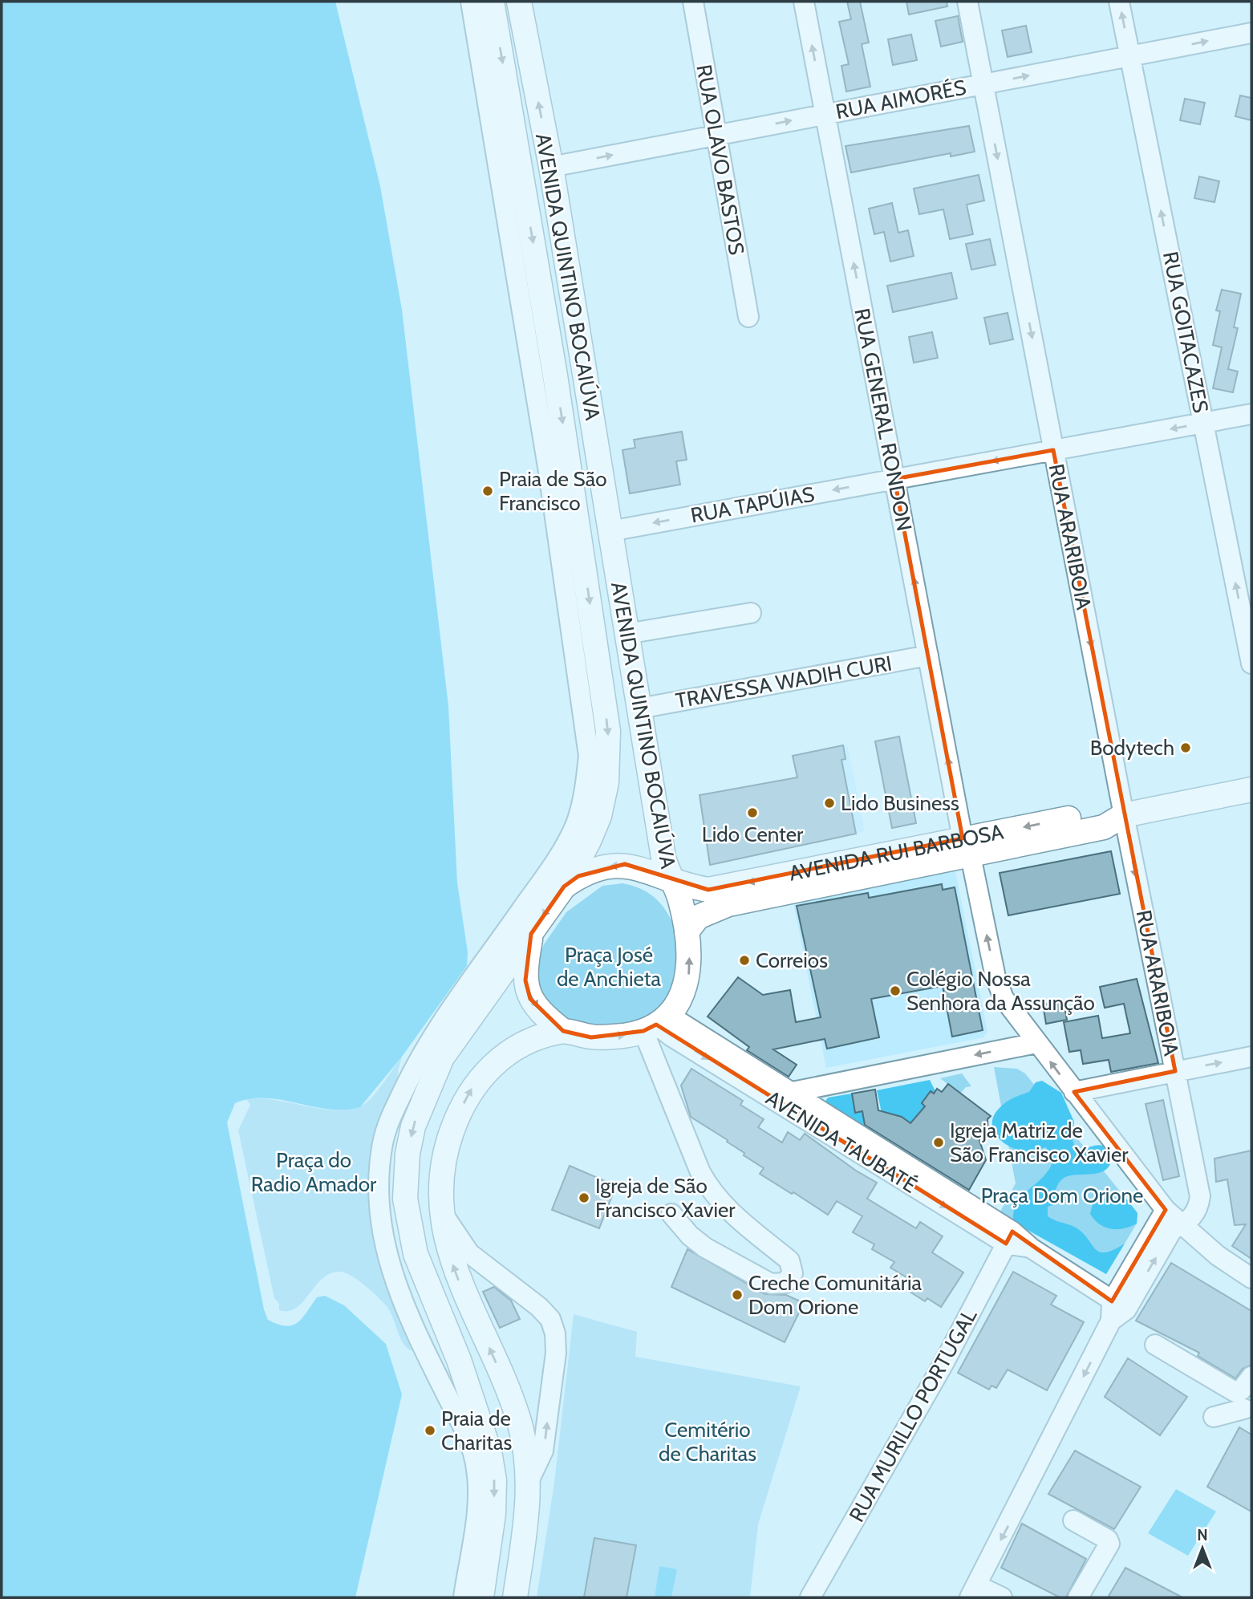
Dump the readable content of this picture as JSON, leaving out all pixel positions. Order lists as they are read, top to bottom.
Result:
{
  "streets": {
    "main road": ["AVENIDA QUINTINO BOCAIÚVA", "AVENIDA RUI BARBOSA"],
    "street": [
      "RUA AIMORÉS",
      "RUA OLAVO BASTOS",
      "RUA GOITACAZES",
      "RUA GENERAL RONDON",
      "RUA TAPÚIAS",
      "RUA ARARIBOIA",
      "TRAVESSA WADIH CURI",
      "AVENIDA TAUBATÉ",
      "RUA MURILLO PORTUGAL"
    ]
  },
  "crossings": [
    ["RUA AIMORÉS", "RUA OLAVO BASTOS"],
    ["RUA AIMORÉS", "AVENIDA QUINTINO BOCAIÚVA"],
    ["RUA AIMORÉS", "RUA GOITACAZES"],
    ["RUA AIMORÉS", "RUA GENERAL RONDON"],
    ["RUA AIMORÉS", "RUA ARARIBOIA"],
    ["AVENIDA QUINTINO BOCAIÚVA", "RUA TAPÚIAS"],
    ["AVENIDA QUINTINO BOCAIÚVA", "TRAVESSA WADIH CURI"],
    ["AVENIDA QUINTINO BOCAIÚVA", "AVENIDA RUI BARBOSA"],
    ["AVENIDA QUINTINO BOCAIÚVA", "AVENIDA TAUBATÉ"],
    ["RUA GOITACAZES", "RUA TAPÚIAS"],
    ["RUA GENERAL RONDON", "RUA TAPÚIAS"],
    ["RUA GENERAL RONDON", "RUA ARARIBOIA"],
    ["RUA GENERAL RONDON", "TRAVESSA WADIH CURI"],
    ["RUA GENERAL RONDON", "AVENIDA RUI BARBOSA"],
    ["RUA TAPÚIAS", "RUA ARARIBOIA"],
    ["RUA ARARIBOIA", "AVENIDA RUI BARBOSA"],
    ["RUA ARARIBOIA", "AVENIDA TAUBATÉ"],
    ["AVENIDA RUI BARBOSA", "AVENIDA TAUBATÉ"],
    ["AVENIDA TAUBATÉ", "RUA MURILLO PORTUGAL"]
  ],
  "one_way": [
    "RUA AIMORÉS",
    "RUA GOITACAZES",
    "RUA GENERAL RONDON",
    "RUA TAPÚIAS",
    "RUA ARARIBOIA"
  ],
  "parks": [
    "Praça José de Anchieta",
    "Praça do Radio Amador",
    "Praça Dom Orione",
    "Cemitério de Charitas"
  ],
  "places": [
    "Praia de São Francisco",
    "Bodytech",
    "Lido Business",
    "Lido Center",
    "Correios",
    "Colégio Nossa Senhora da Assunção",
    "Igreja Matriz de São Francisco Xavier",
    "Igreja de São Francisco Xavier",
    "Creche Comunitária Dom Orione",
    "Praia de Charitas"
  ],
  "north": "top"
}
